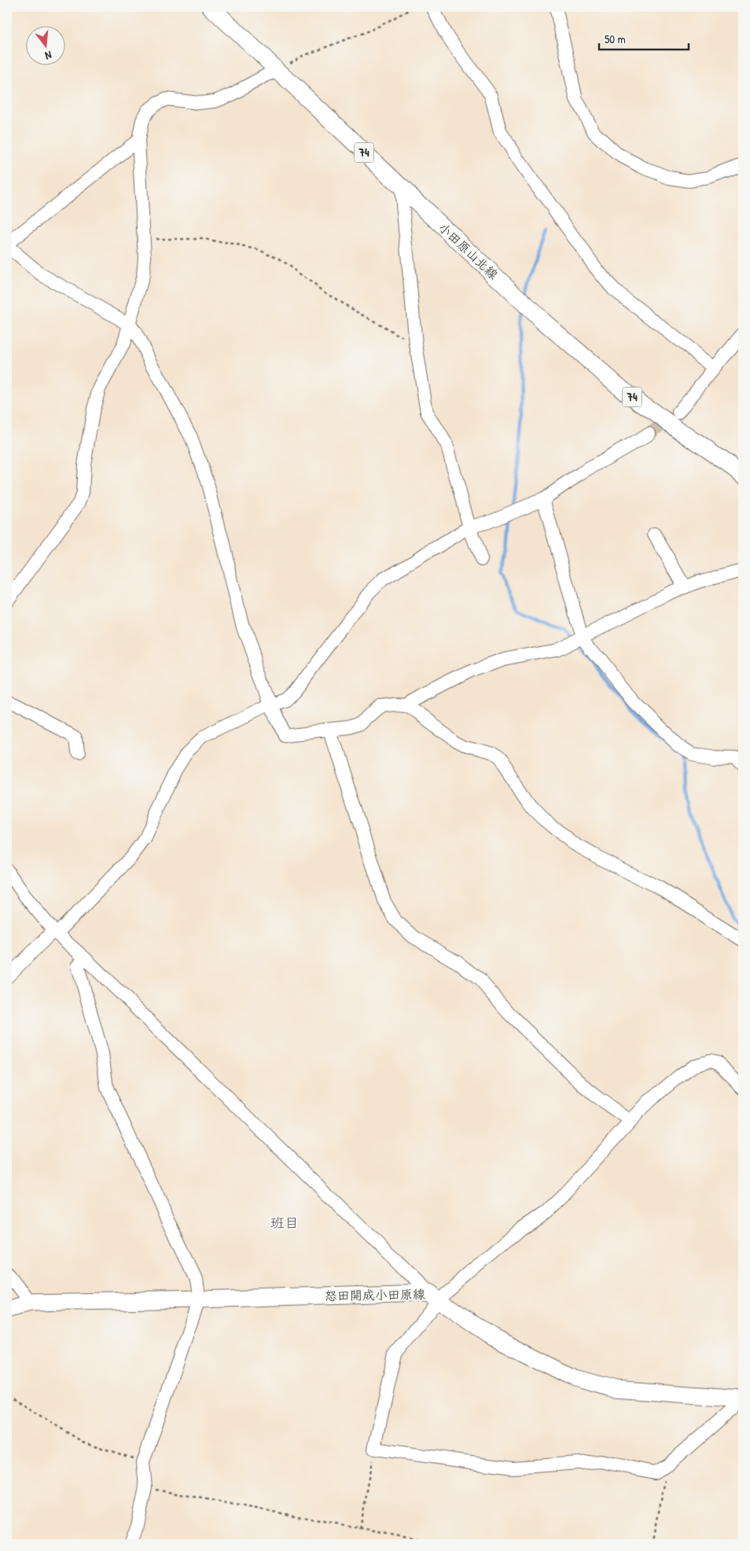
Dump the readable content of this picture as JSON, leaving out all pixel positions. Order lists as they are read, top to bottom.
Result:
{
  "streets": {
    "main road": ["74", "小田原山北線", "怒田開成小田原線"]
  },
  "districts": ["班目"],
  "scale_bar": "50 m",
  "north": "bottom"
}
